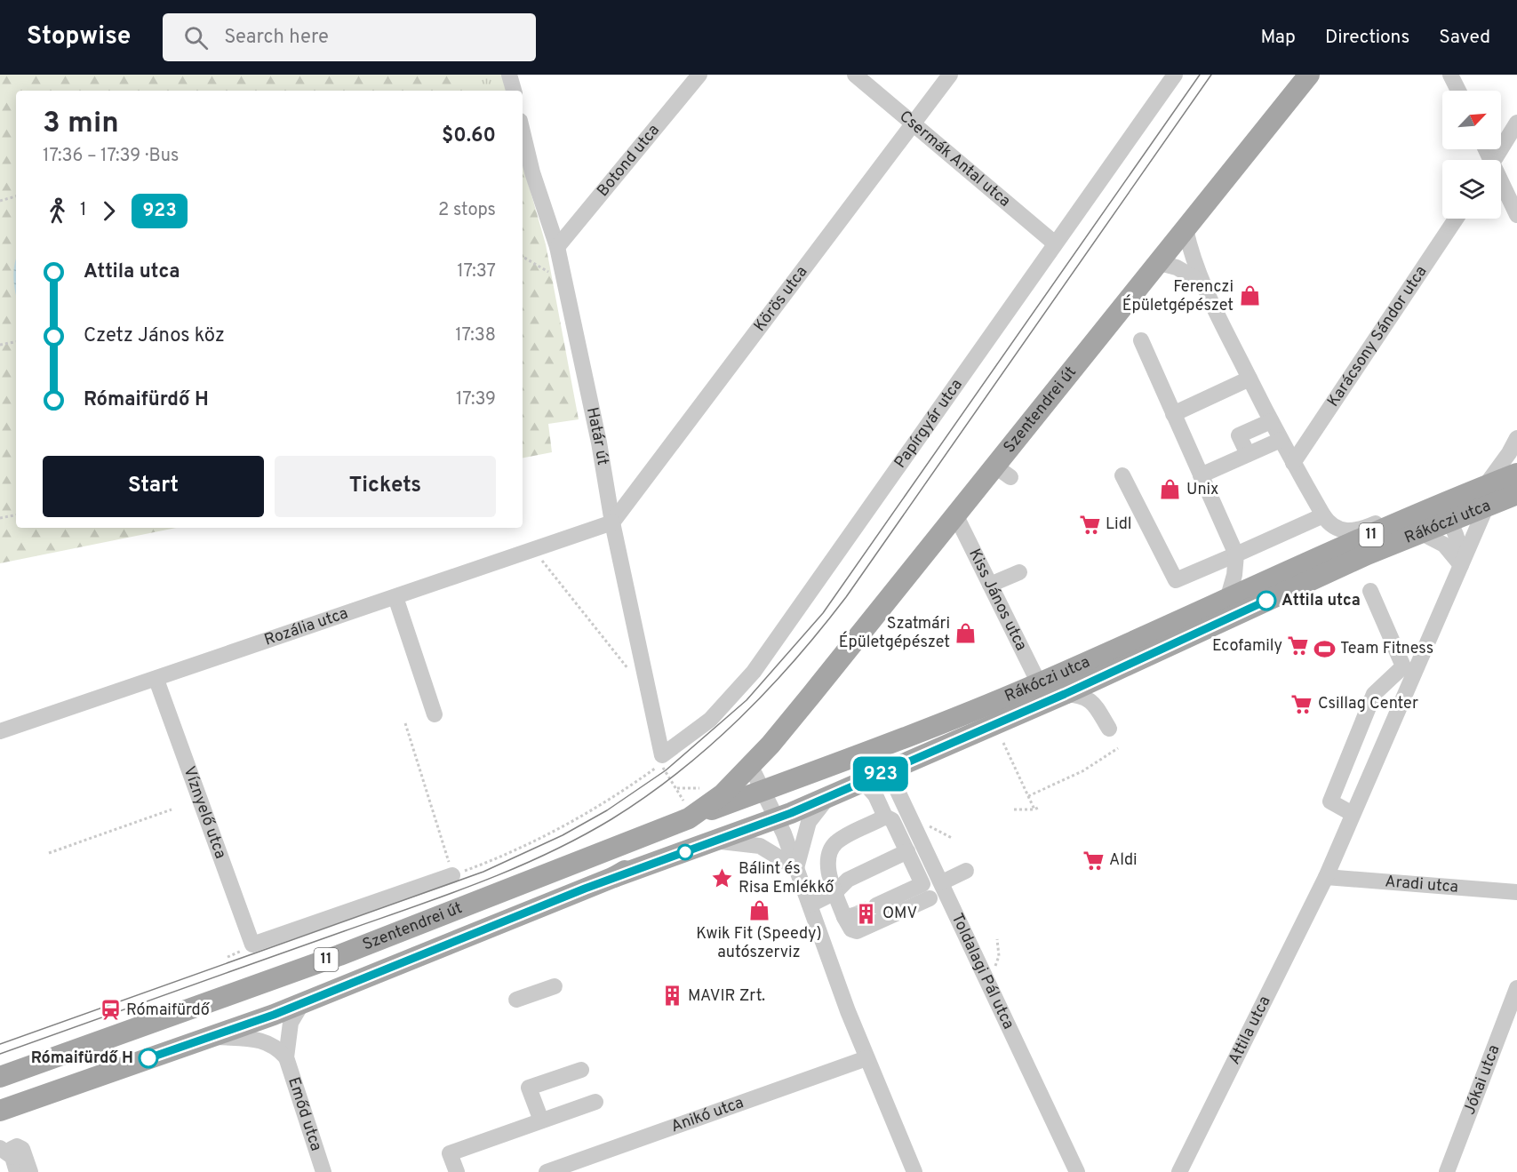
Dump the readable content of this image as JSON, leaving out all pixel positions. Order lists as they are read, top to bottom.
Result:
{
  "streets": {
    "main road": ["Szentendrei út", "Rákóczi utca", "11"],
    "street": [
      "Csermák Antal utca",
      "Botond utca",
      "Körös utca",
      "Karácsony Sándor utca",
      "Papírgyár utca",
      "Határ út",
      "Kiss János utca",
      "Rozália utca",
      "Víznyelő utca",
      "Aradi utca",
      "Toldalagi Pál utca",
      "Attila utca",
      "Jókai utca",
      "Anikó utca",
      "Emőd utca"
    ]
  },
  "crossings": [
    ["Csermák Antal utca", "Körös utca"],
    ["Csermák Antal utca", "Papírgyár utca"],
    ["Botond utca", "Határ út"],
    ["Körös utca", "Határ út"],
    ["Körös utca", "Rozália utca"],
    ["Szentendrei út", "Rákóczi utca"],
    ["Szentendrei út", "Kiss János utca"],
    ["Szentendrei út", "Emőd utca"],
    ["Papírgyár utca", "Határ út"],
    ["Határ út", "Rozália utca"],
    ["Rákóczi utca", "Kiss János utca"],
    ["Rákóczi utca", "Toldalagi Pál utca"],
    ["Rákóczi utca", "Attila utca"],
    ["Rozália utca", "Víznyelő utca"],
    ["Aradi utca", "Attila utca"]
  ],
  "places": {
    "shop": [
      "Ferenczi Épületgépészet",
      "Unix",
      "Szatmári Épületgépészet",
      "Kwik Fit (Speedy) autószerviz"
    ],
    "supermarket": [
      "Lidl",
      "Ecofamily",
      "Csillag Center",
      "Aldi"
    ],
    "other": ["Attila utca", "Rómaifürdő H"],
    "sports": ["Team Fitness"],
    "place": ["Bálint és Risa Emlékkő"],
    "building": ["OMV", "MAVIR Zrt."],
    "station": ["Rómaifürdő"]
  },
  "lines": ["bus line 923"],
  "north": "top right",
  "page": {
    "header": "Stopwise",
    "search": "Search here",
    "nav": ["Map", "Directions", "Saved"],
    "on_map": "923",
    "heading": ["3 min", "17:36 – 17:39 · Bus", "$0.60"],
    "legs": ["1", "923", "2 stops"],
    "list": [
      {
        "name": "Attila utca",
        "value": "17:37"
      },
      {
        "name": "Czetz János köz",
        "value": "17:38"
      },
      {
        "name": "Rómaifürdő H",
        "value": "17:39"
      }
    ],
    "buttons": ["Start", "Tickets"]
  }
}
